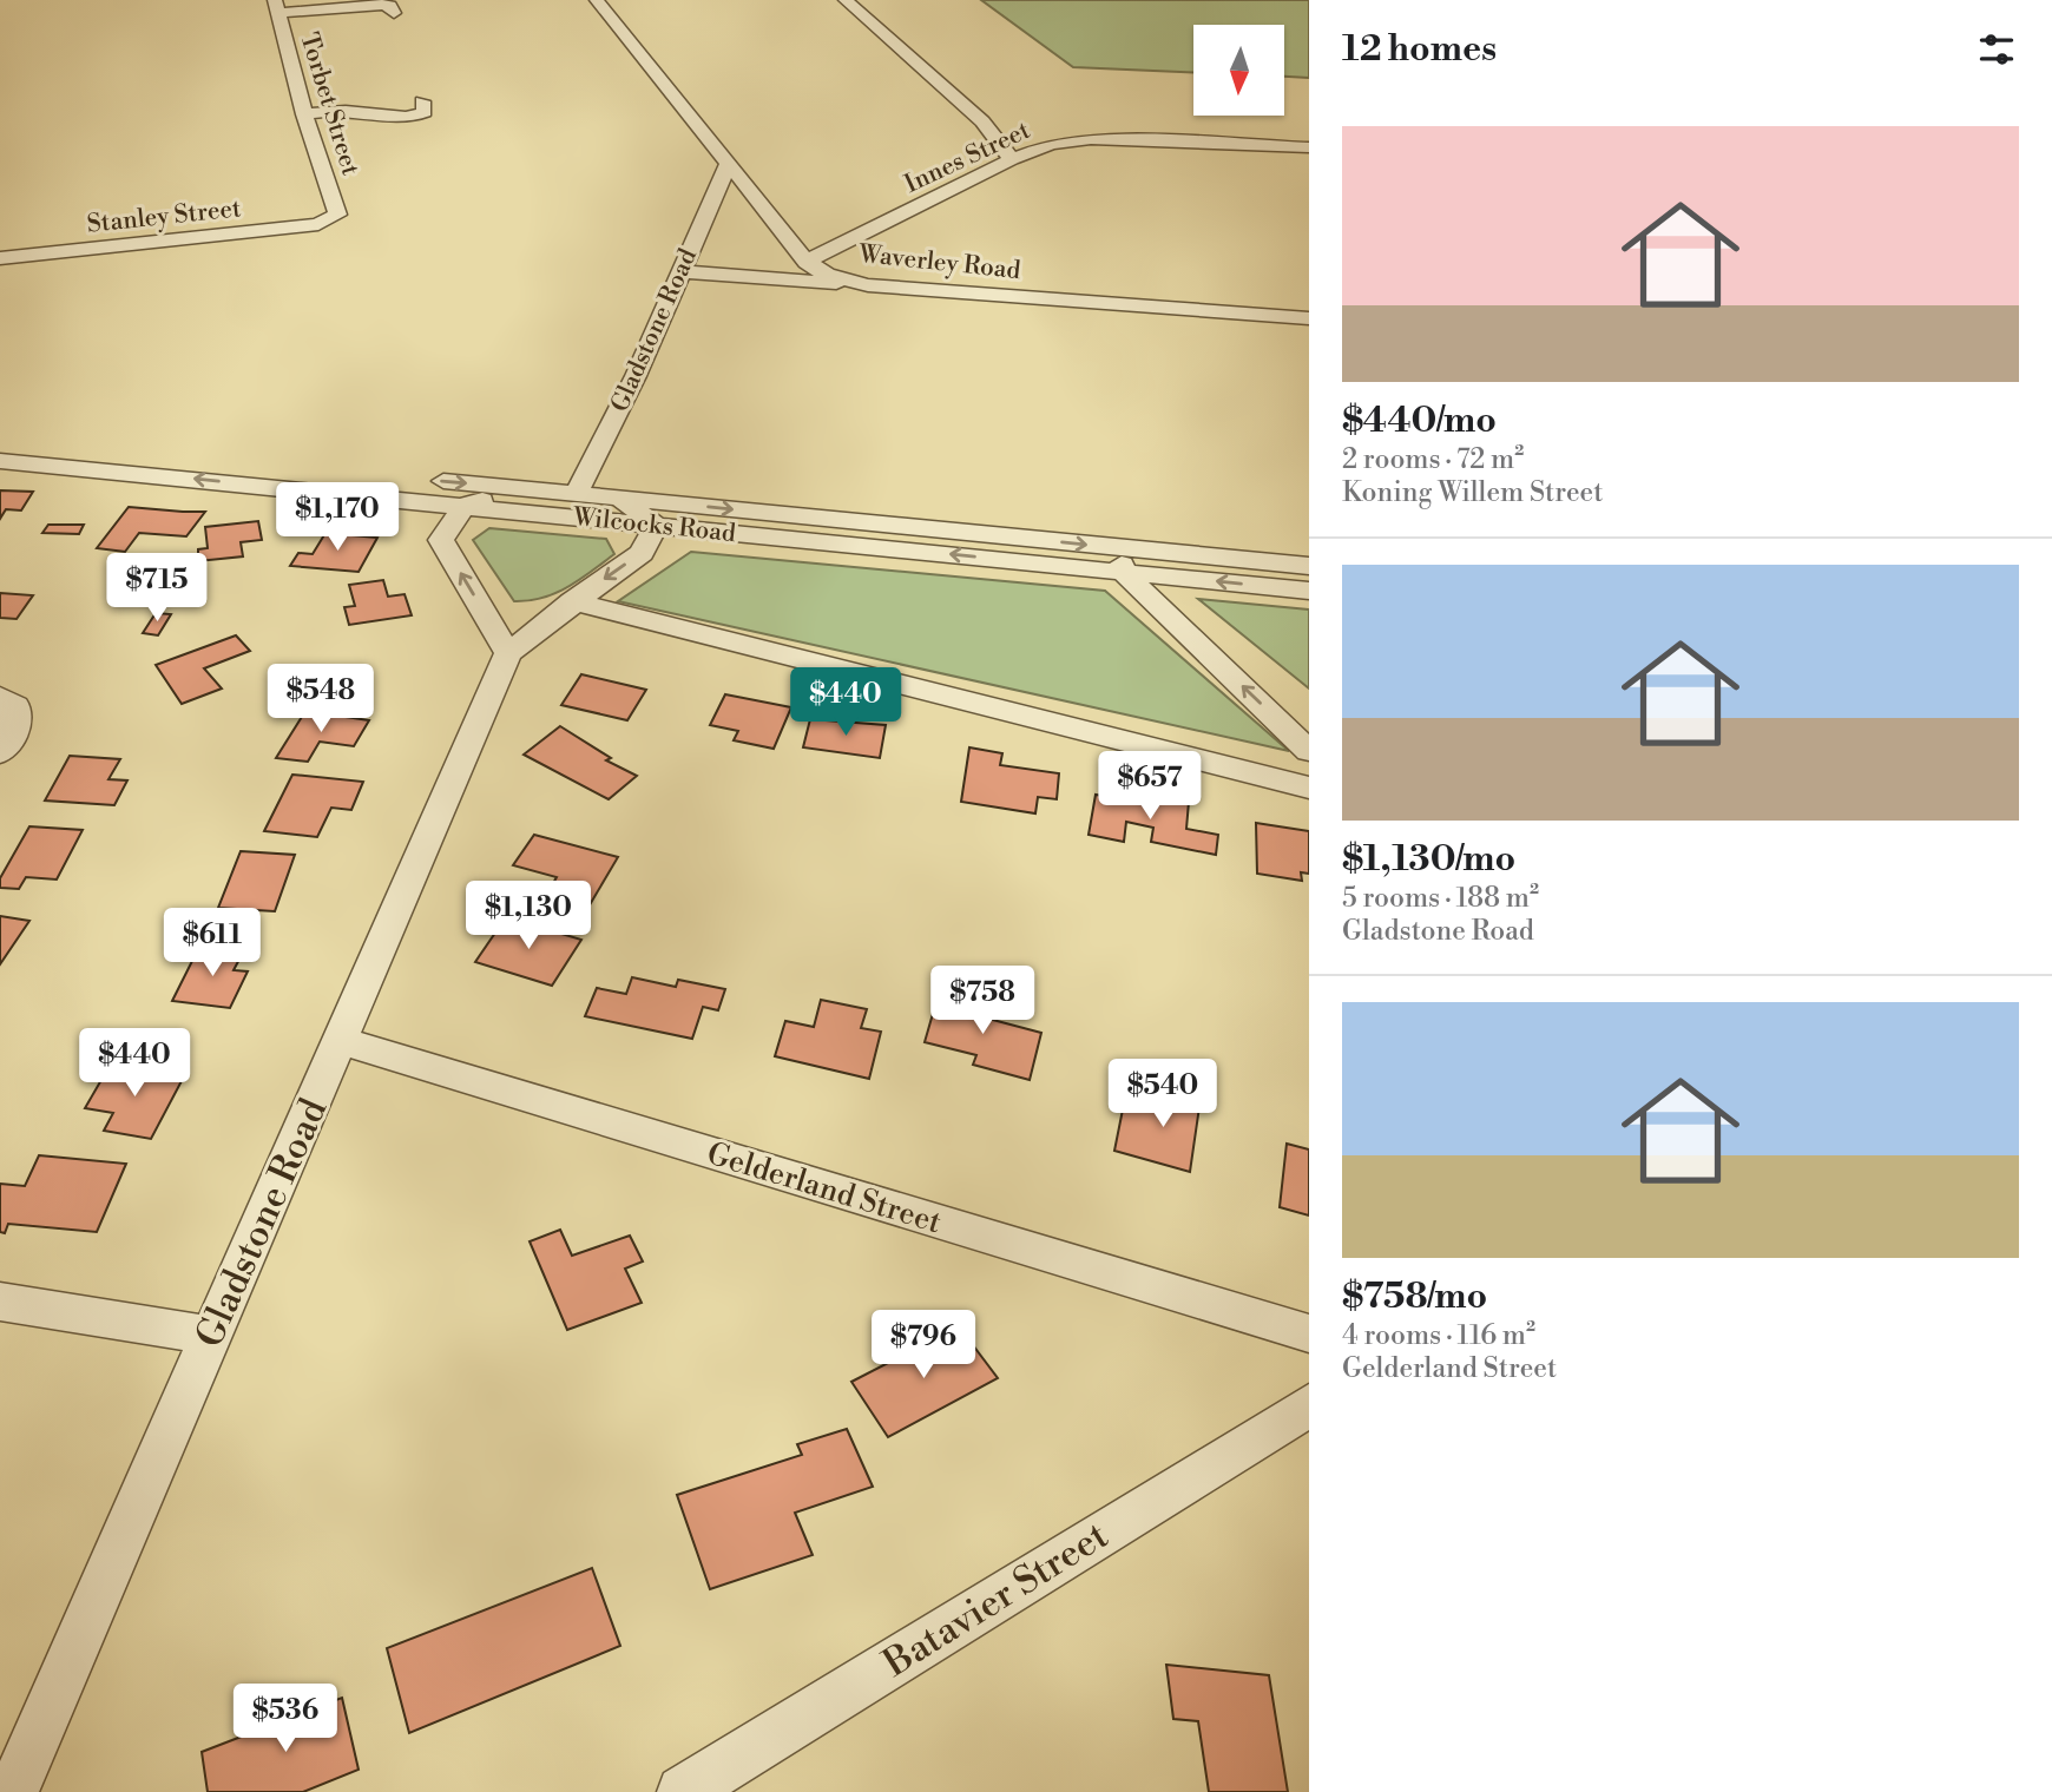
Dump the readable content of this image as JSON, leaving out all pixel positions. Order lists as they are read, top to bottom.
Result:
{
  "streets": {
    "street": [
      "Torbet Street",
      "Innes Street",
      "Stanley Street",
      "Waverley Road",
      "Gladstone Road",
      "Wilcocks Road",
      "Gelderland Street",
      "Batavier Street"
    ]
  },
  "crossings": [
    ["Torbet Street", "Stanley Street"],
    ["Innes Street", "Waverley Road"],
    ["Waverley Road", "Gladstone Road"],
    ["Gladstone Road", "Wilcocks Road"],
    ["Gladstone Road", "Gelderland Street"]
  ],
  "north": "bottom",
  "page": {
    "heading": "12 homes",
    "list": [
      {
        "name": "$440/mo",
        "note": "2 rooms · 72 m² · Koning Willem Street"
      },
      {
        "name": "$1,130/mo",
        "note": "5 rooms · 188 m² · Gladstone Road"
      },
      {
        "name": "$758/mo",
        "note": "4 rooms · 116 m² · Gelderland Street"
      }
    ],
    "price": [
      "$1,170",
      "$715",
      "$548",
      "$440",
      "$657",
      "$1,130",
      "$611",
      "$758",
      "$440",
      "$540",
      "$796",
      "$536"
    ]
  }
}
